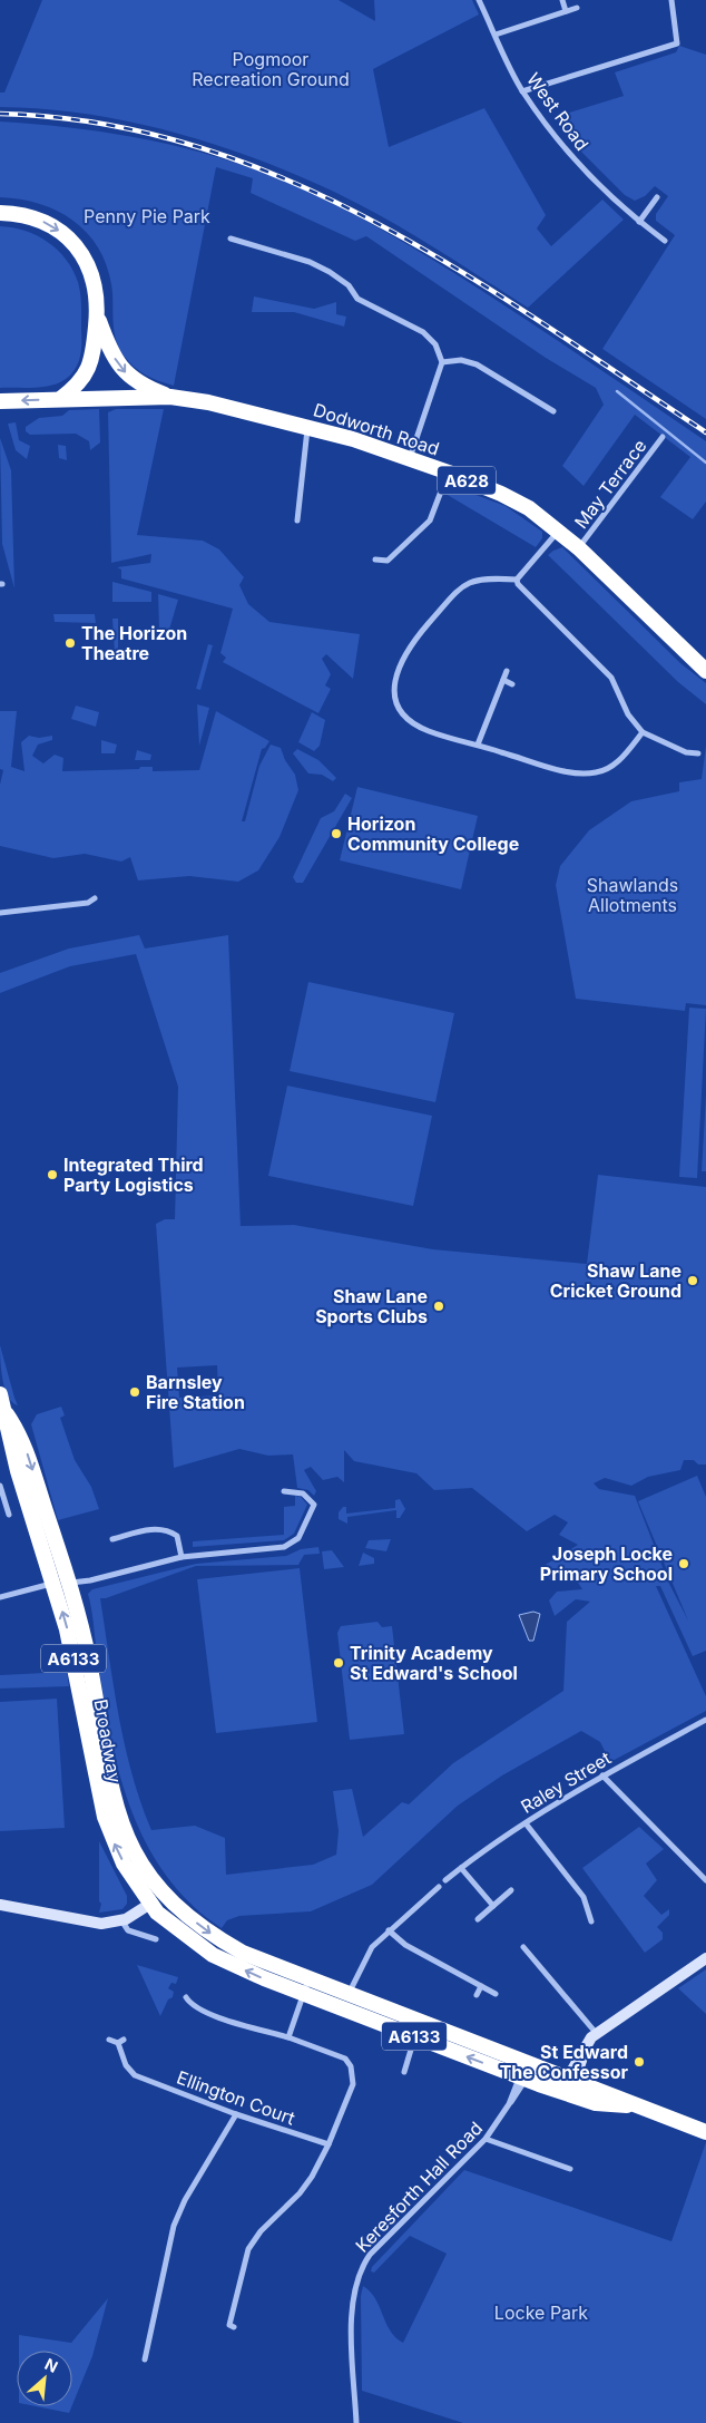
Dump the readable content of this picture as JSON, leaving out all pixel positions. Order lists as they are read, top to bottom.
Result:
{
  "streets": {
    "highway": [
      "Dodworth Road",
      "A628",
      "A6133",
      "Broadway"
    ],
    "street": [
      "West Road",
      "May Terrace",
      "Raley Street",
      "Ellington Court",
      "Keresforth Hall Road"
    ]
  },
  "crossings": [
    ["Dodworth Road", "A628"],
    ["Dodworth Road", "May Terrace"],
    ["A6133", "Broadway"],
    ["A6133", "Keresforth Hall Road"]
  ],
  "parks": [
    "Pogmoor Recreation Ground",
    "Penny Pie Park",
    "Shawlands Allotments",
    "Locke Park"
  ],
  "places": [
    "The Horizon Theatre",
    "Horizon Community College",
    "Integrated Third Party Logistics",
    "Shaw Lane Cricket Ground",
    "Shaw Lane Sports Clubs",
    "Barnsley Fire Station",
    "Joseph Locke Primary School",
    "Trinity Academy St Edward's School",
    "St Edward The Confessor"
  ],
  "north": "top right"
}
